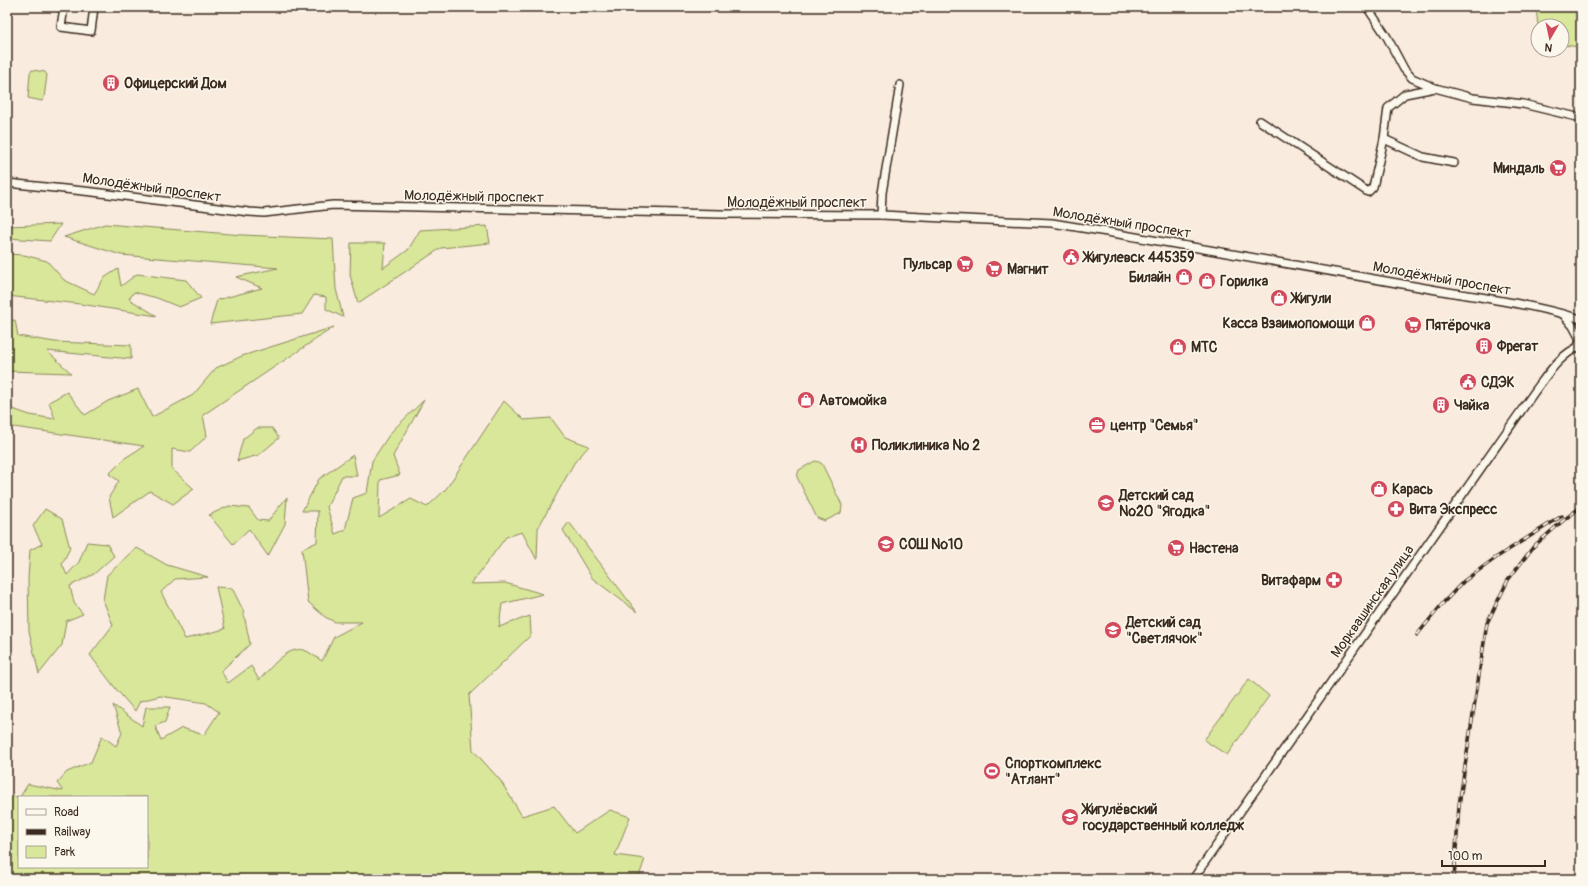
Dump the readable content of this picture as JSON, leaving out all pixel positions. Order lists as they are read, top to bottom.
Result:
{
  "streets": {
    "street": ["Молодёжный проспект", "Морквашинская улица"]
  },
  "places": {
    "building": ["Офицерский Дом", "Фрегат", "Чайка"],
    "supermarket": [
      "Миндаль",
      "Пульсар",
      "Магнит",
      "Пятёрочка",
      "Настена"
    ],
    "public building": ["Жигулевск 445359", "СДЭК"],
    "shop": [
      "Билайн",
      "Горилка",
      "Жигули",
      "Касса Взаимопомощи",
      "МТС",
      "Автомойка",
      "Карась"
    ],
    "office": ["центр \"Семья\""],
    "hospital": ["Поликлиника № 2"],
    "school or university": [
      "Детский сад №20 \"Ягодка\"",
      "СОШ №10",
      "Детский сад \"Светлячок\"",
      "Жигулёвский государственный колледж"
    ],
    "pharmacy": ["Вита Экспресс", "Витафарм"],
    "sports": ["Спорткомплекс \"Атлант\""]
  },
  "legend": ["Road", "Railway", "Park"],
  "scale_bar": "100 m",
  "north": "bottom"
}
